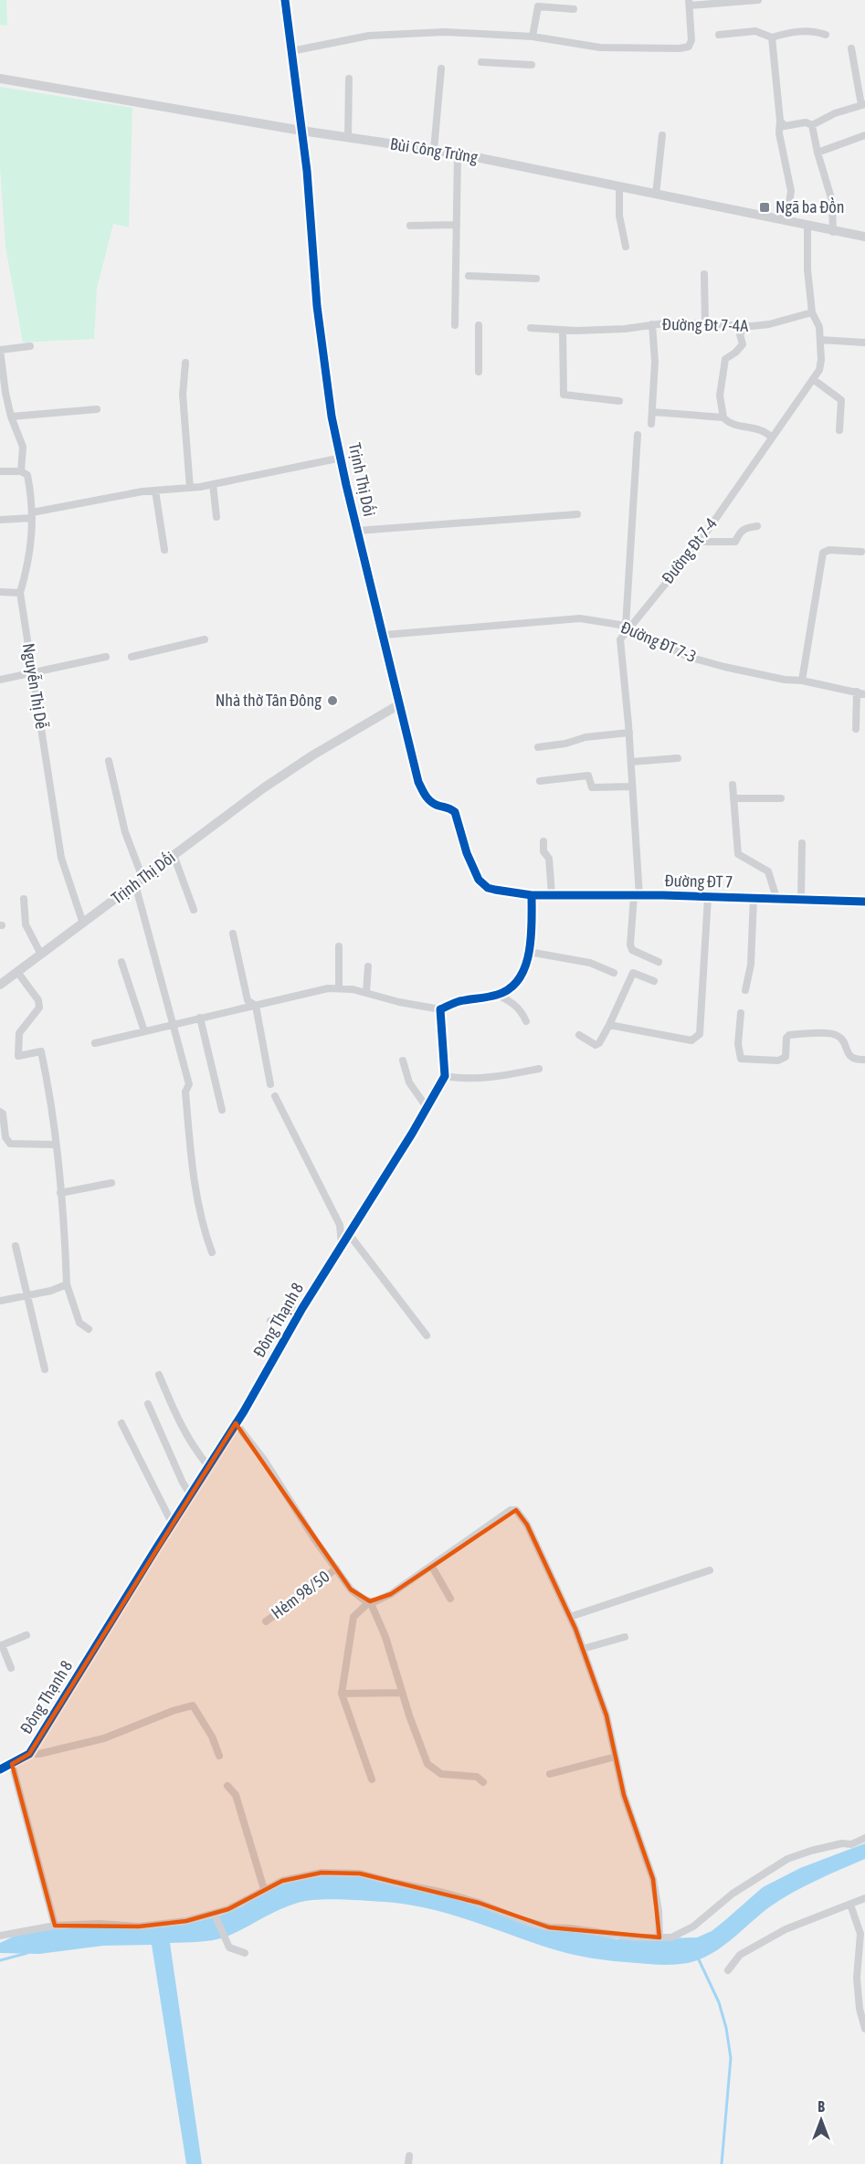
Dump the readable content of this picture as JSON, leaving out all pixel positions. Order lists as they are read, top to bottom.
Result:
{
  "streets": {
    "street": [
      "Bùi Công Trừng",
      "Đường Đt 7-4A",
      "Trịnh Thị Dối",
      "Đường Đt 7-4",
      "Đường ĐT 7-3",
      "Nguyễn Thị Dễ",
      "Đường ĐT 7",
      "Đông Thạnh 8",
      "Hẻm 98/50"
    ]
  },
  "crossings": [
    ["Bùi Công Trừng", "Trịnh Thị Dối"],
    ["Bùi Công Trừng", "Đường Đt 7-4"],
    ["Đường Đt 7-4A", "Đường Đt 7-4"],
    ["Trịnh Thị Dối", "Đường ĐT 7-3"],
    ["Trịnh Thị Dối", "Nguyễn Thị Dễ"],
    ["Trịnh Thị Dối", "Đường ĐT 7"],
    ["Đường Đt 7-4", "Đường ĐT 7-3"],
    ["Đường Đt 7-4", "Đường ĐT 7"]
  ],
  "places": {
    "transit": ["Ngã ba Đồn"],
    "other": ["Nhà thờ Tân Đông"]
  },
  "north": "top"
}
